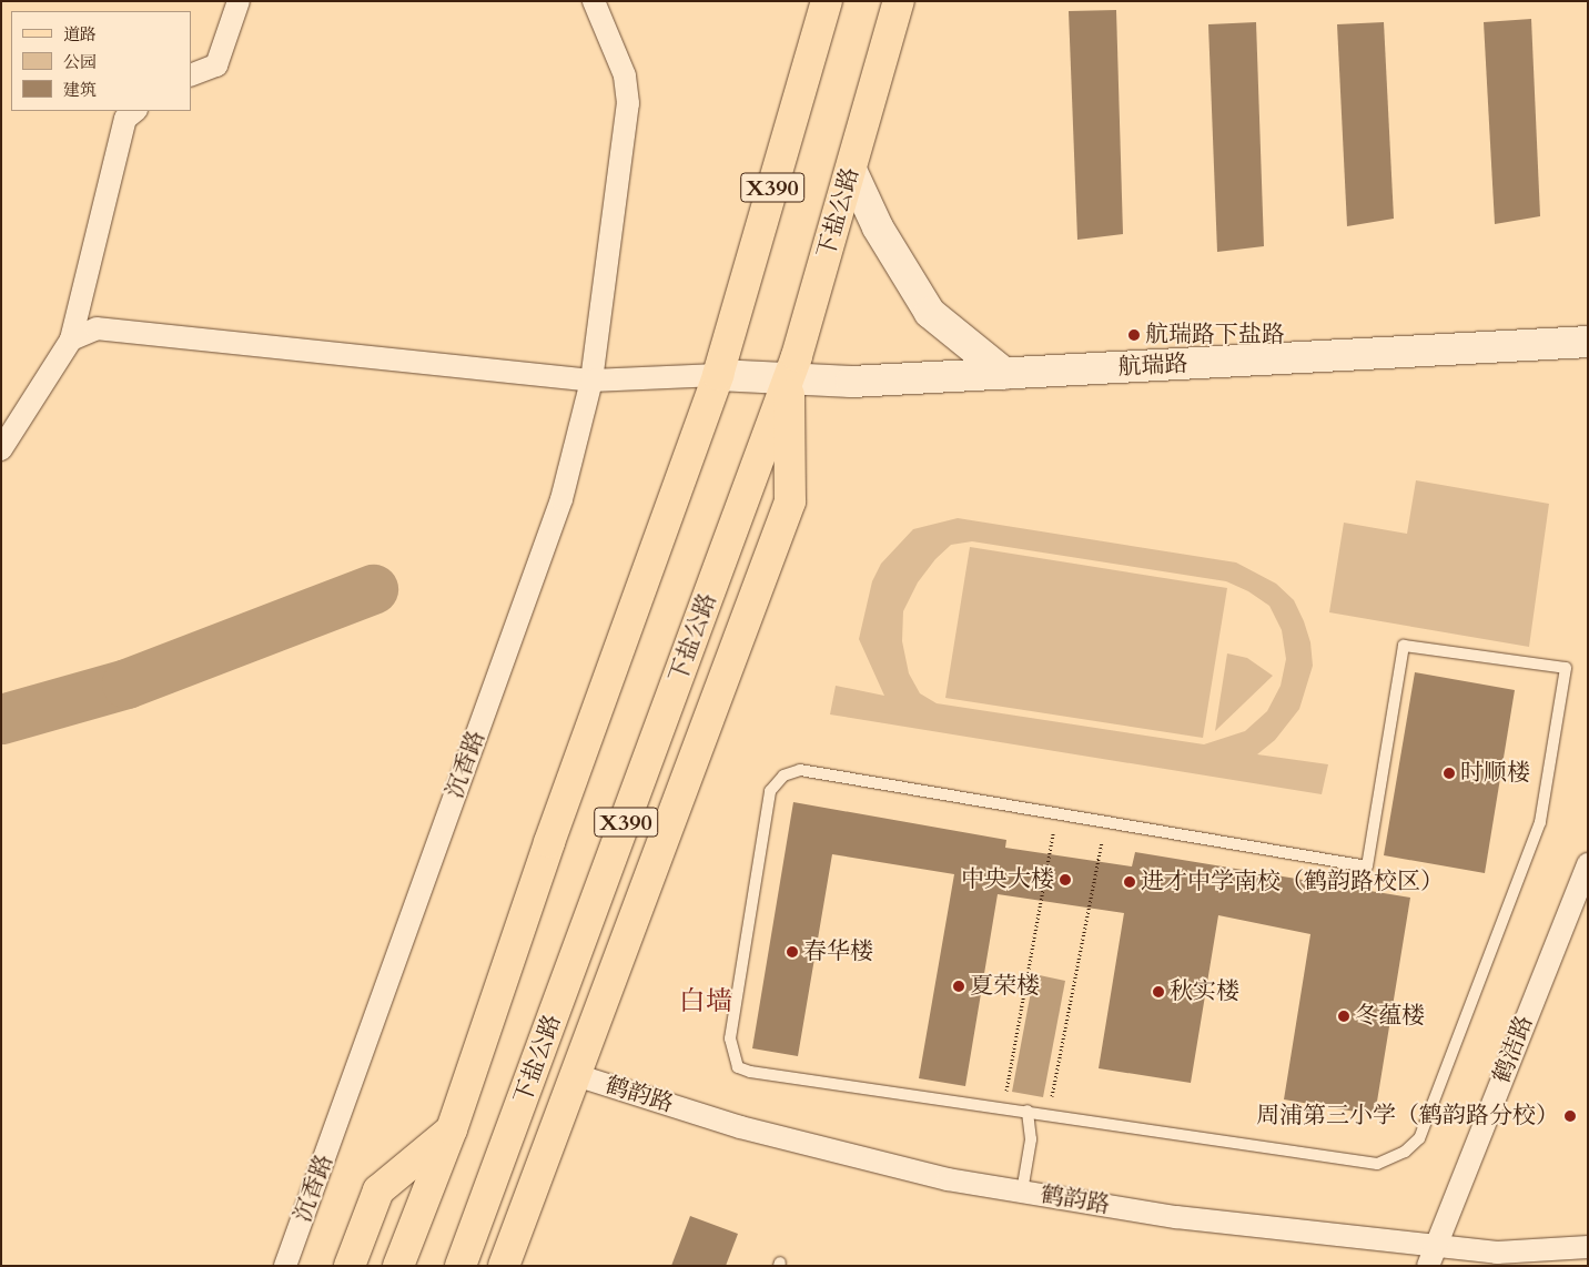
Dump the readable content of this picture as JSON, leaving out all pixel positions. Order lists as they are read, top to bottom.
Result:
{
  "streets": {
    "main road": ["X390", "下盐公路"],
    "street": [
      "航瑞路",
      "沉香路",
      "鹤洁路",
      "鹤韵路"
    ]
  },
  "crossings": [
    ["X390", "航瑞路"],
    ["下盐公路", "航瑞路"],
    ["鹤洁路", "鹤韵路"]
  ],
  "districts": ["白墙"],
  "places": [
    "航瑞路下盐路",
    "时顺楼",
    "中央大楼",
    "进才中学南校（鹤韵路校区）",
    "春华楼",
    "夏荣楼",
    "秋实楼",
    "冬蕴楼",
    "周浦第三小学（鹤韵路分校）"
  ],
  "legend": ["道路", "公园", "建筑"]
}
